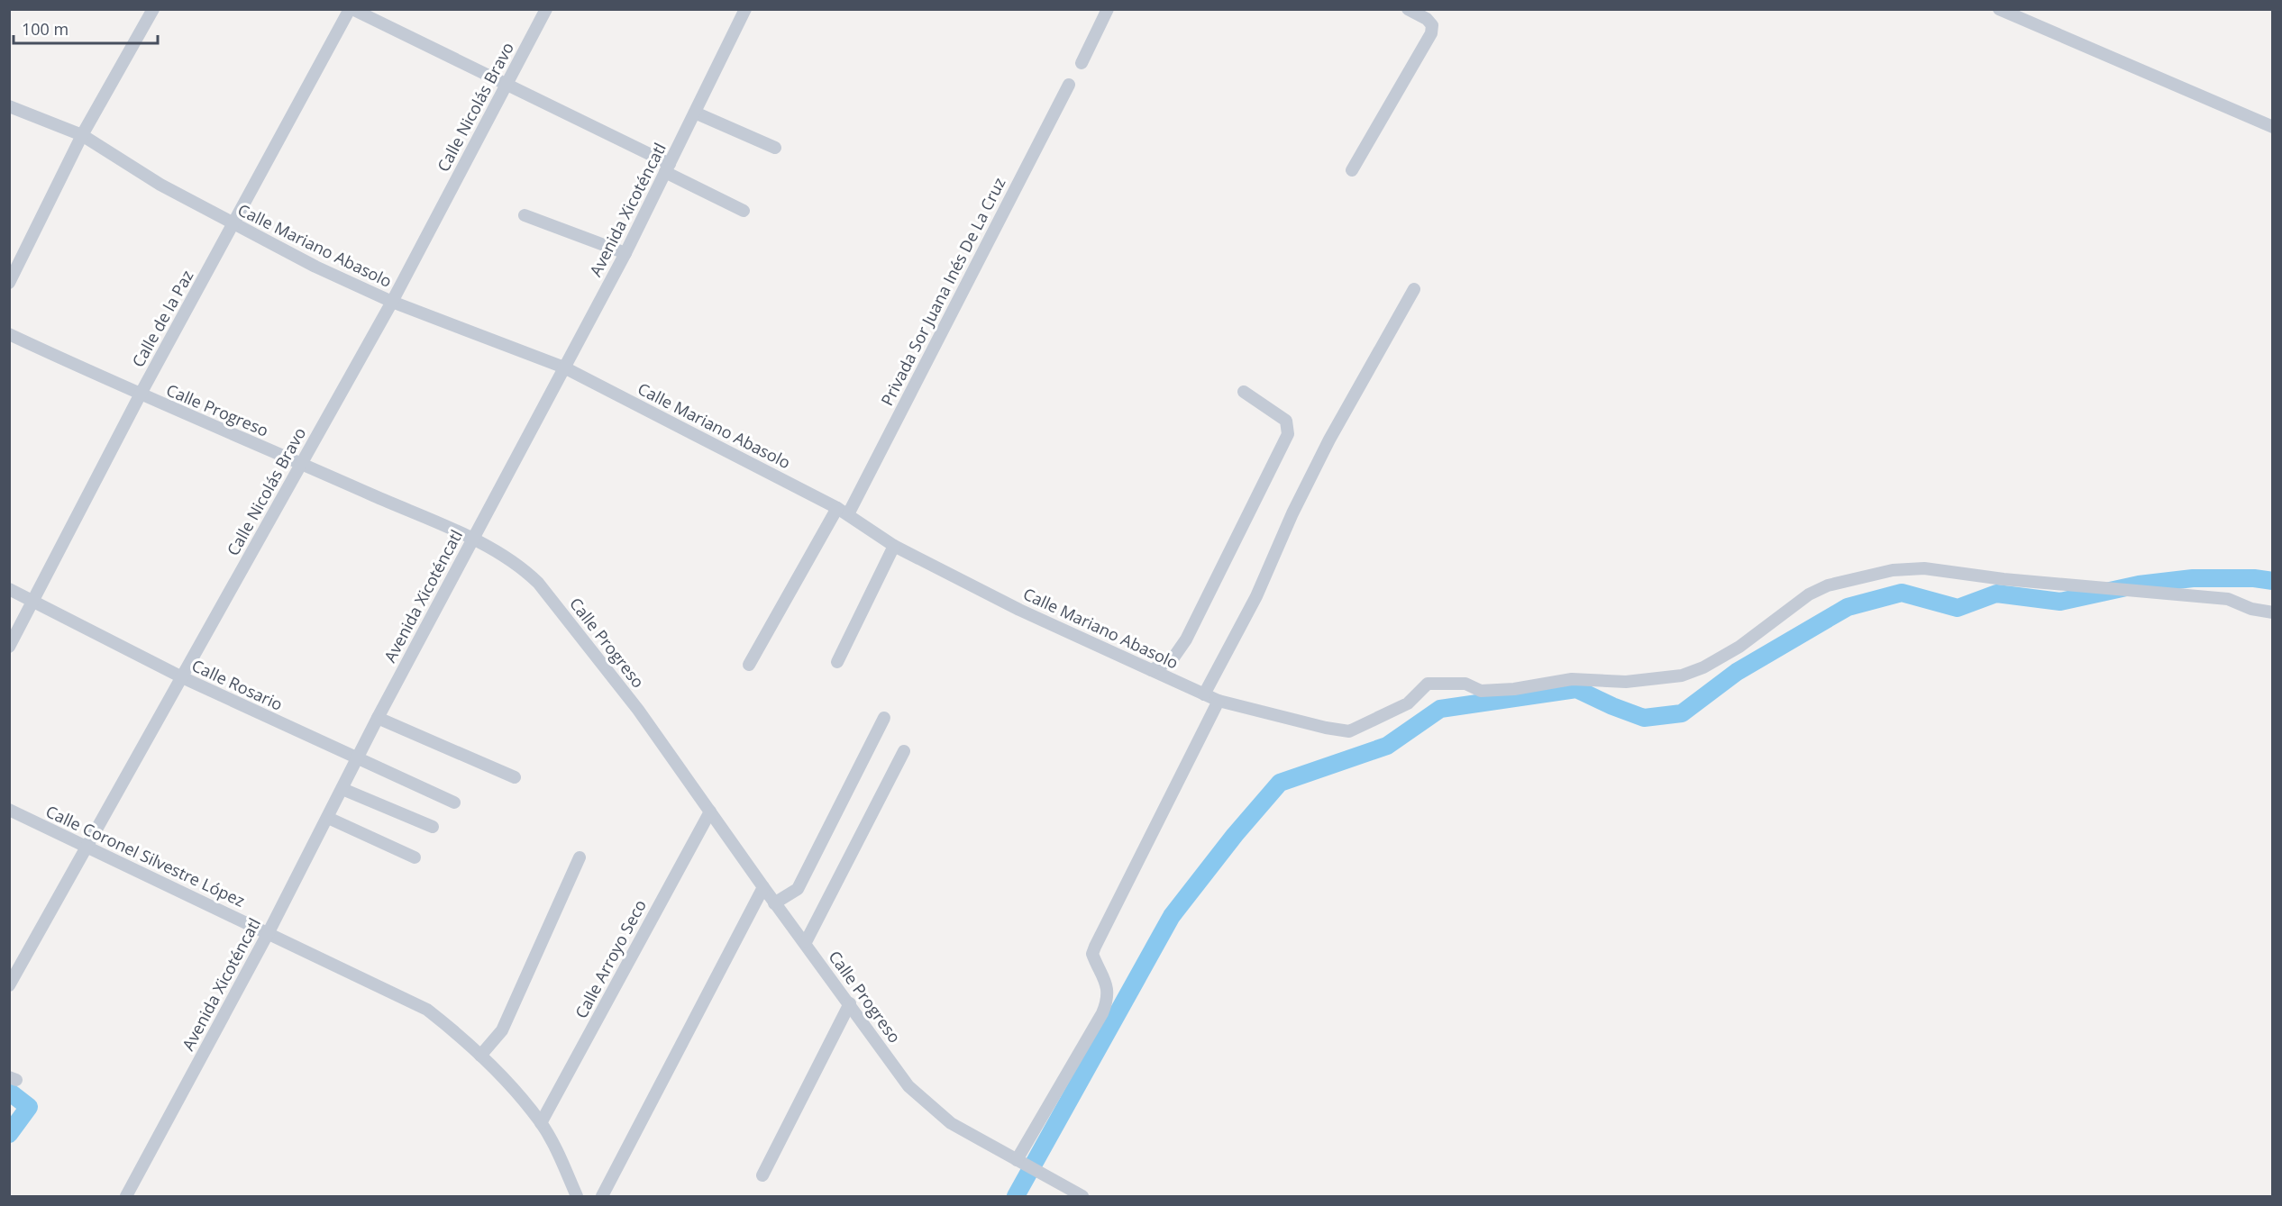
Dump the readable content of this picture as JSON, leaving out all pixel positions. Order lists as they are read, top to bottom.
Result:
{
  "streets": {
    "street": [
      "Calle Nicolás Bravo",
      "Avenida Xicoténcatl",
      "Calle Mariano Abasolo",
      "Privada Sor Juana Inés De La Cruz",
      "Calle de la Paz",
      "Calle Progreso",
      "Calle Rosario",
      "Calle Coronel Silvestre López",
      "Calle Arroyo Seco"
    ]
  },
  "crossings": [
    ["Calle Nicolás Bravo", "Calle Mariano Abasolo"],
    ["Calle Nicolás Bravo", "Calle Progreso"],
    ["Calle Nicolás Bravo", "Calle Rosario"],
    ["Calle Nicolás Bravo", "Calle Coronel Silvestre López"],
    ["Avenida Xicoténcatl", "Calle Mariano Abasolo"],
    ["Avenida Xicoténcatl", "Calle Progreso"],
    ["Avenida Xicoténcatl", "Calle Rosario"],
    ["Avenida Xicoténcatl", "Calle Coronel Silvestre López"],
    ["Calle Mariano Abasolo", "Privada Sor Juana Inés De La Cruz"],
    ["Calle Mariano Abasolo", "Calle de la Paz"],
    ["Calle de la Paz", "Calle Progreso"],
    ["Calle de la Paz", "Calle Rosario"],
    ["Calle Progreso", "Calle Arroyo Seco"],
    ["Calle Coronel Silvestre López", "Calle Arroyo Seco"]
  ],
  "scale_bar": "100 m"
}
